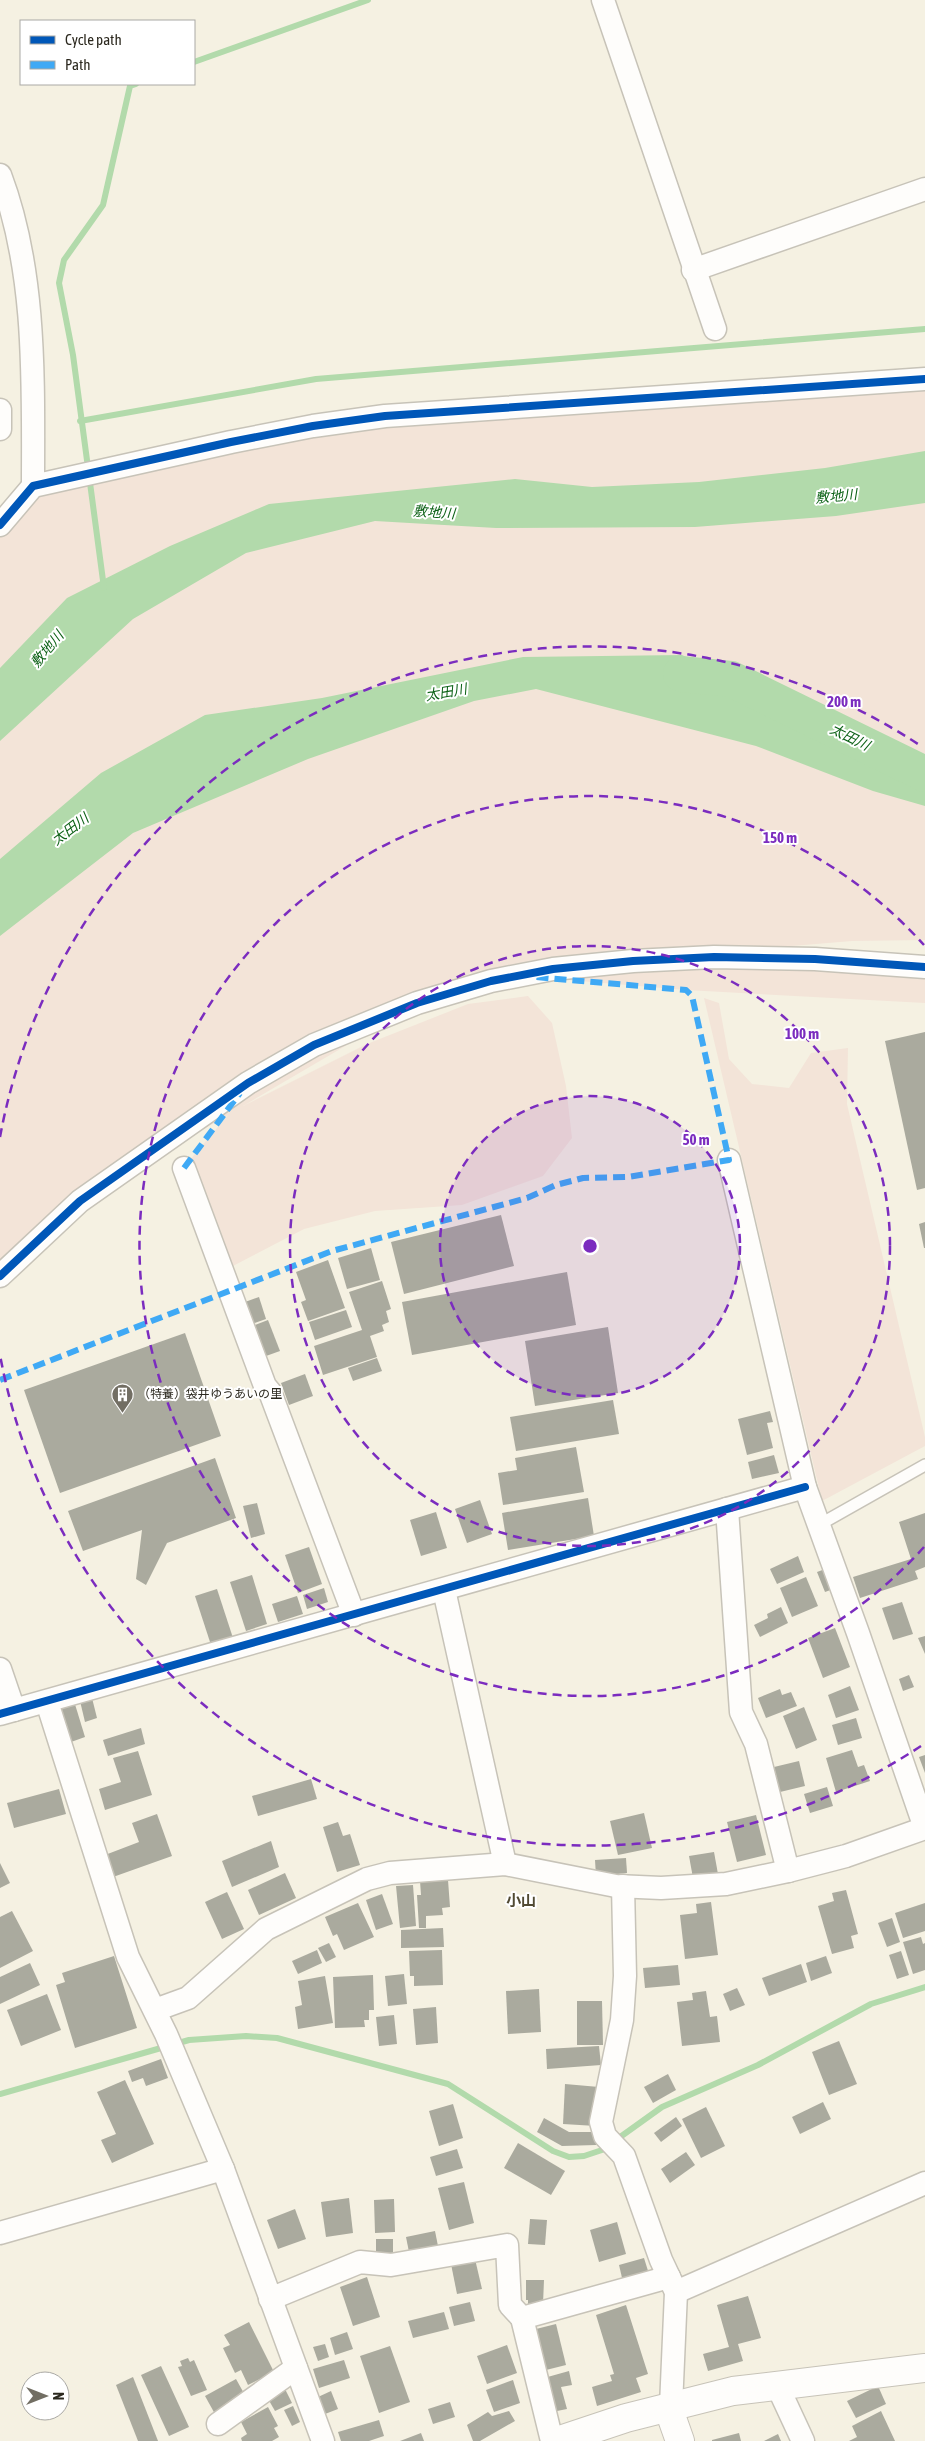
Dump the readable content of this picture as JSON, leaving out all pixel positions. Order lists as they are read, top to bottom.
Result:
{
  "districts": ["小山"],
  "water": ["敷地川", "太田川"],
  "places": {
    "building": ["（特養）袋井ゆうあいの里"]
  },
  "legend": ["Cycle path", "Path"],
  "north": "right",
  "rings": [
    "200 m",
    "150 m",
    "100 m",
    "50 m"
  ]
}
